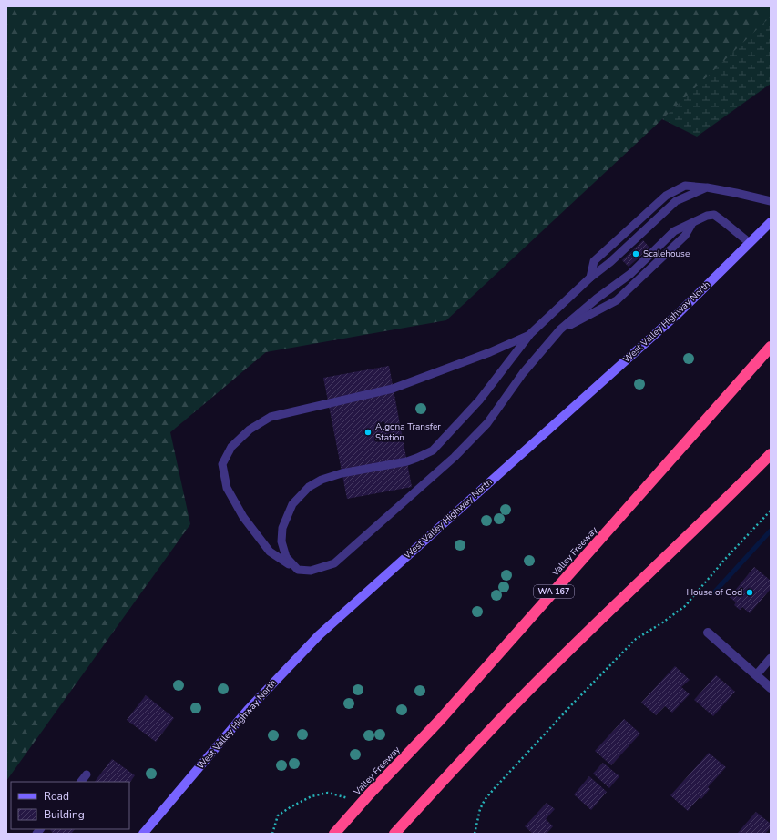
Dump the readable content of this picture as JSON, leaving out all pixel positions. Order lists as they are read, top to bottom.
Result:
{
  "streets": {
    "highway": ["Valley Freeway", "WA 167"],
    "main road": ["West Valley Highway North"]
  },
  "places": ["Scalehouse", "Algona Transfer Station", "House of God"],
  "legend": ["Road", "Building"]
}
